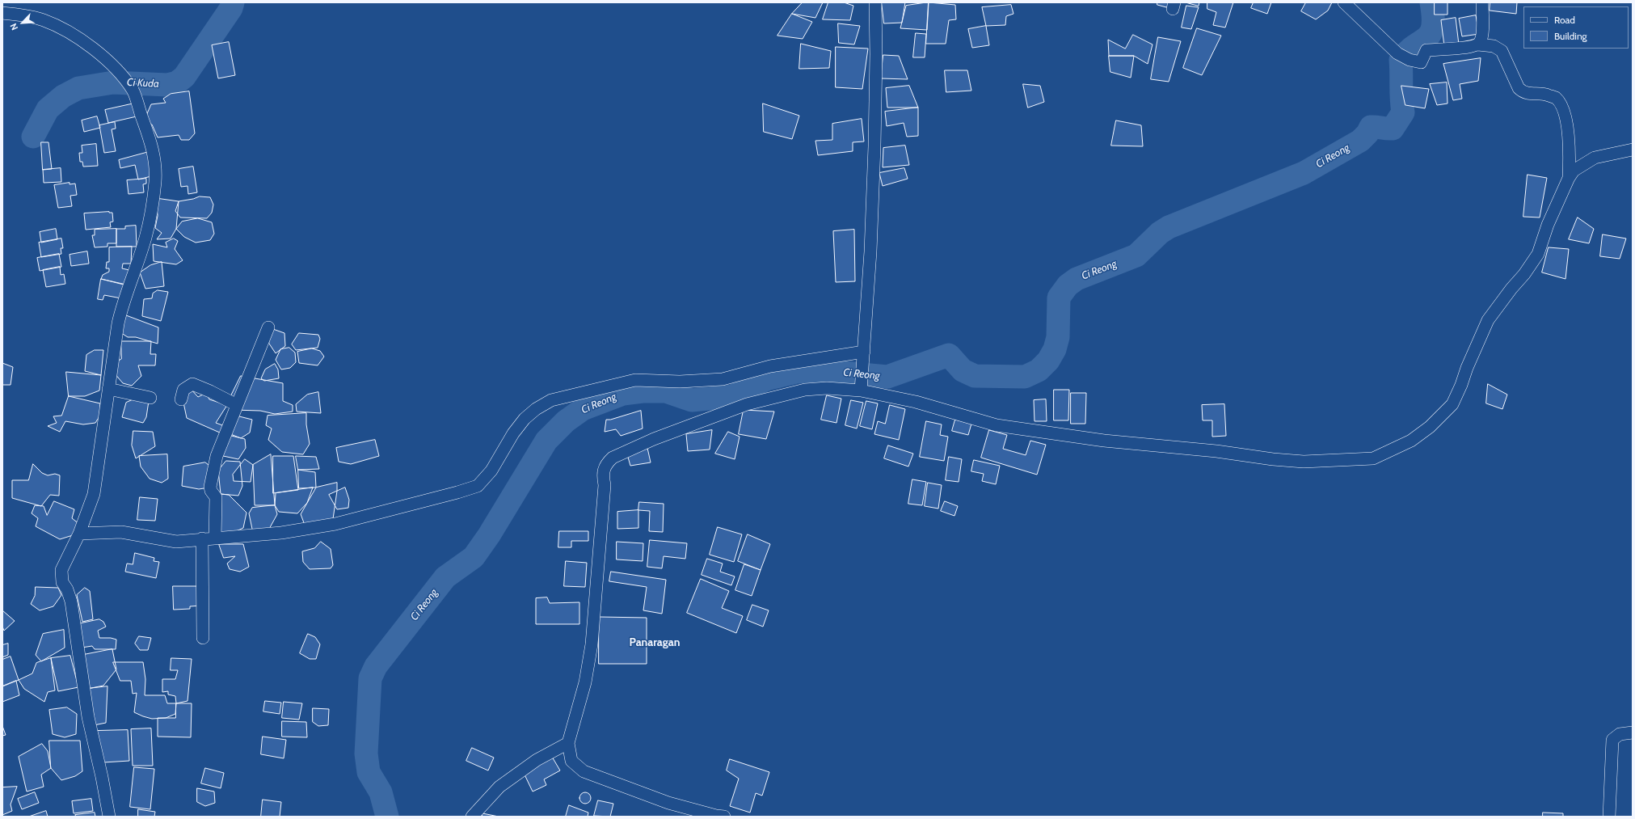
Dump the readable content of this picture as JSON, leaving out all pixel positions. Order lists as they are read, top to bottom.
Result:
{
  "districts": ["Panaragan"],
  "water": ["Ci Kuda", "Ci Reong"],
  "legend": ["Road", "Building"],
  "north": "bottom left"
}
